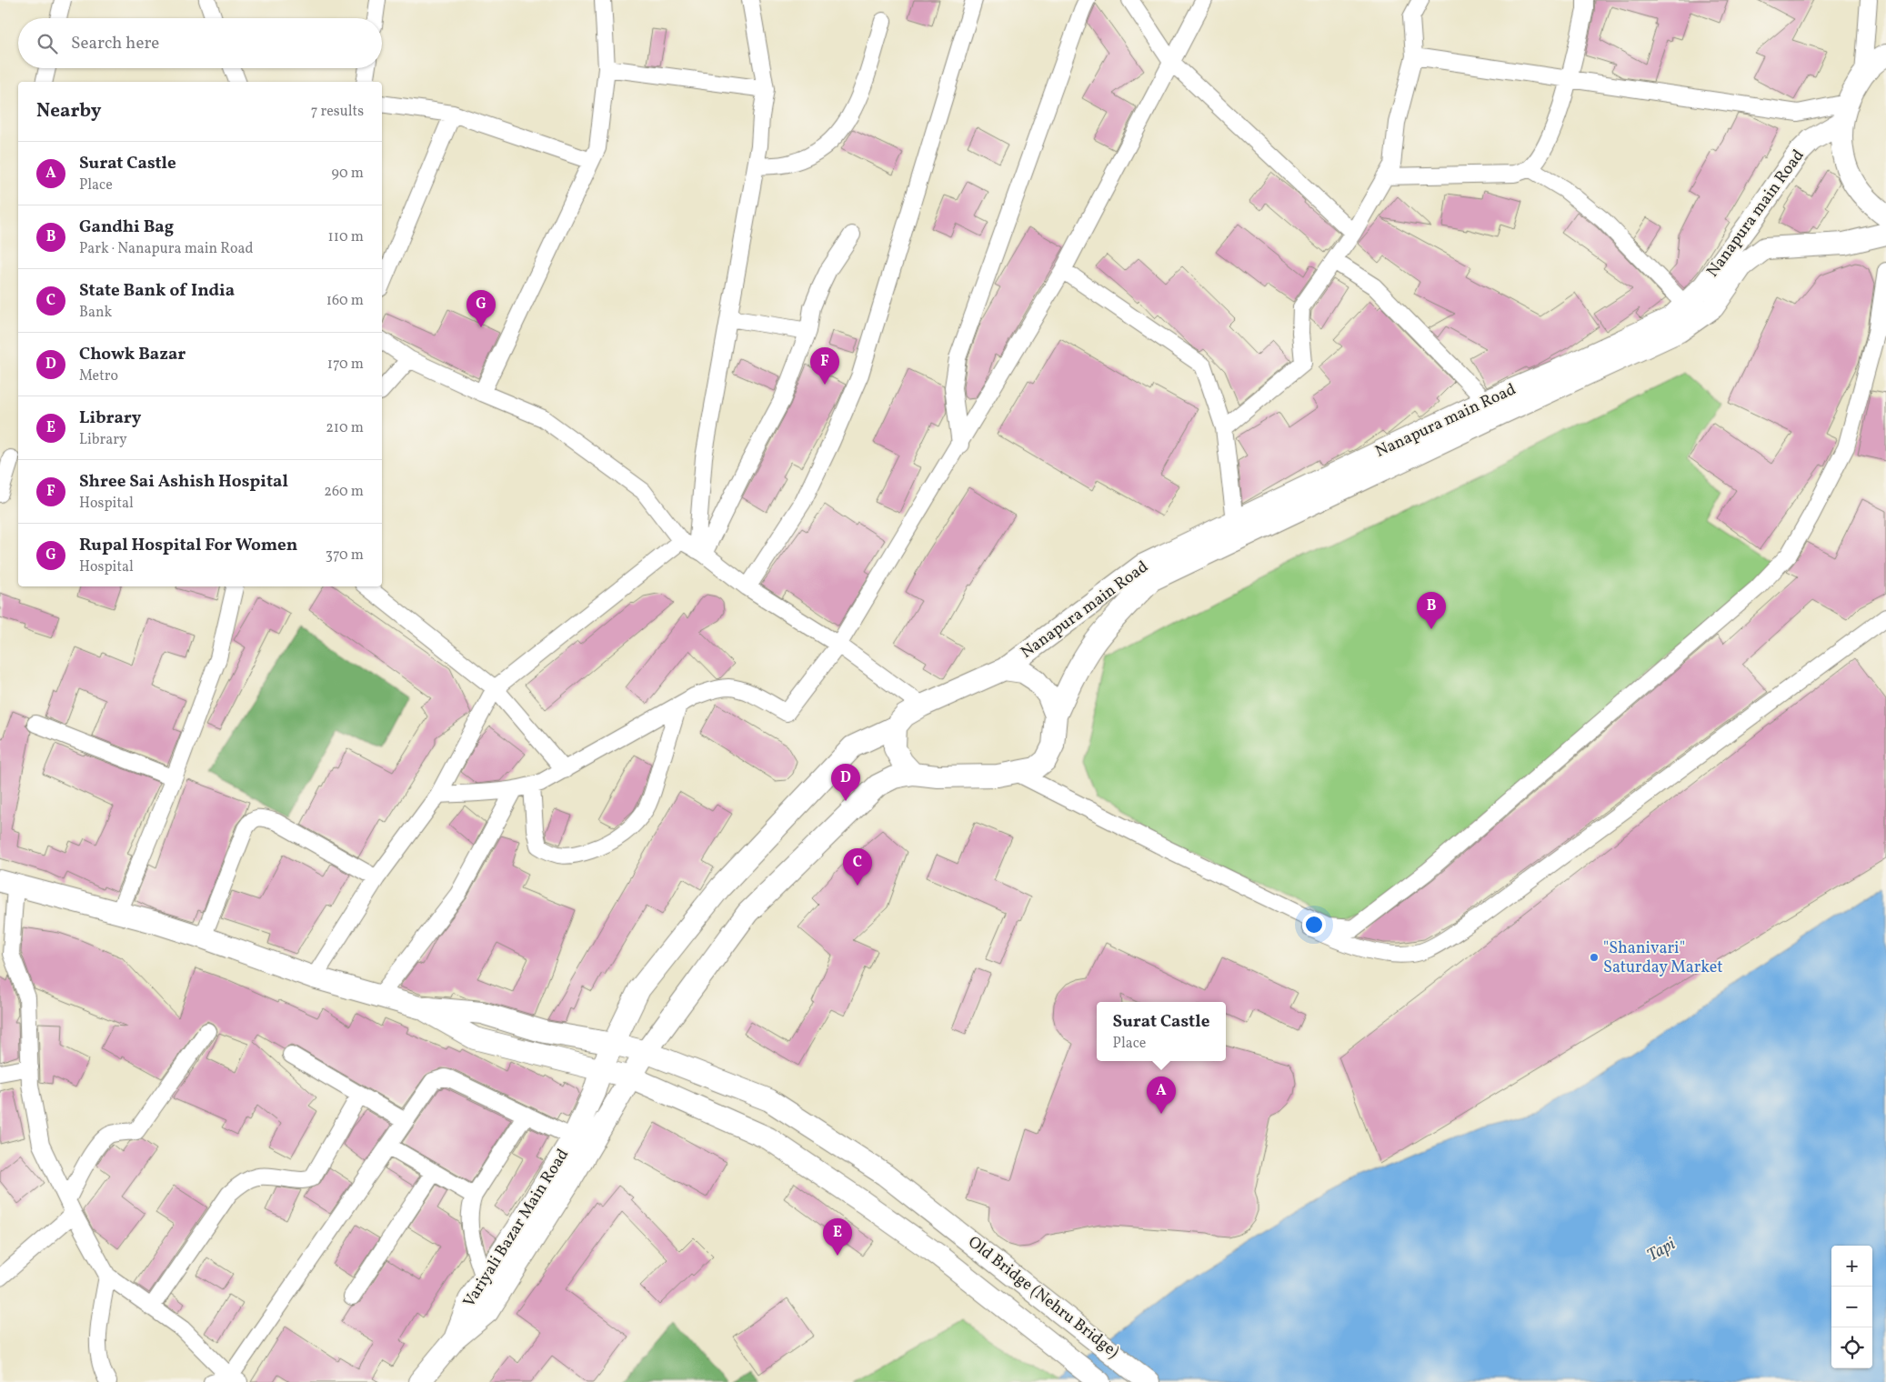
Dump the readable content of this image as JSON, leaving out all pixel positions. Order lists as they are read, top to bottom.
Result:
{
  "streets": {
    "main road": ["Nanapura main Road", "Variyali Bazar Main Road", "Old Bridge (Nehru Bridge)"]
  },
  "crossings": [
    ["Nanapura main Road", "Variyali Bazar Main Road"],
    ["Variyali Bazar Main Road", "Old Bridge (Nehru Bridge)"]
  ],
  "water": ["Tapi"],
  "places": ["\"Shanivari\" Saturday Market"],
  "page": {
    "search": "Search here",
    "heading": ["Nearby", "7 results"],
    "list": [
      {
        "mark": "A",
        "name": "Surat Castle",
        "note": "Place",
        "value": "90 m"
      },
      {
        "mark": "B",
        "name": "Gandhi Bag",
        "note": "Park · Nanapura main Road",
        "value": "110 m"
      },
      {
        "mark": "C",
        "name": "State Bank of India",
        "note": "Bank",
        "value": "160 m"
      },
      {
        "mark": "D",
        "name": "Chowk Bazar",
        "note": "Metro",
        "value": "170 m"
      },
      {
        "mark": "E",
        "name": "Library",
        "note": "Library",
        "value": "210 m"
      },
      {
        "mark": "F",
        "name": "Shree Sai Ashish Hospital",
        "note": "Hospital",
        "value": "260 m"
      },
      {
        "mark": "G",
        "name": "Rupal Hospital For Women",
        "note": "Hospital",
        "value": "370 m"
      }
    ],
    "pins": [
      "G",
      "F",
      "B",
      "D",
      "C",
      "A",
      "E"
    ],
    "popup": ["Surat Castle", "Place"],
    "map_buttons": ["+", "−"]
  }
}
